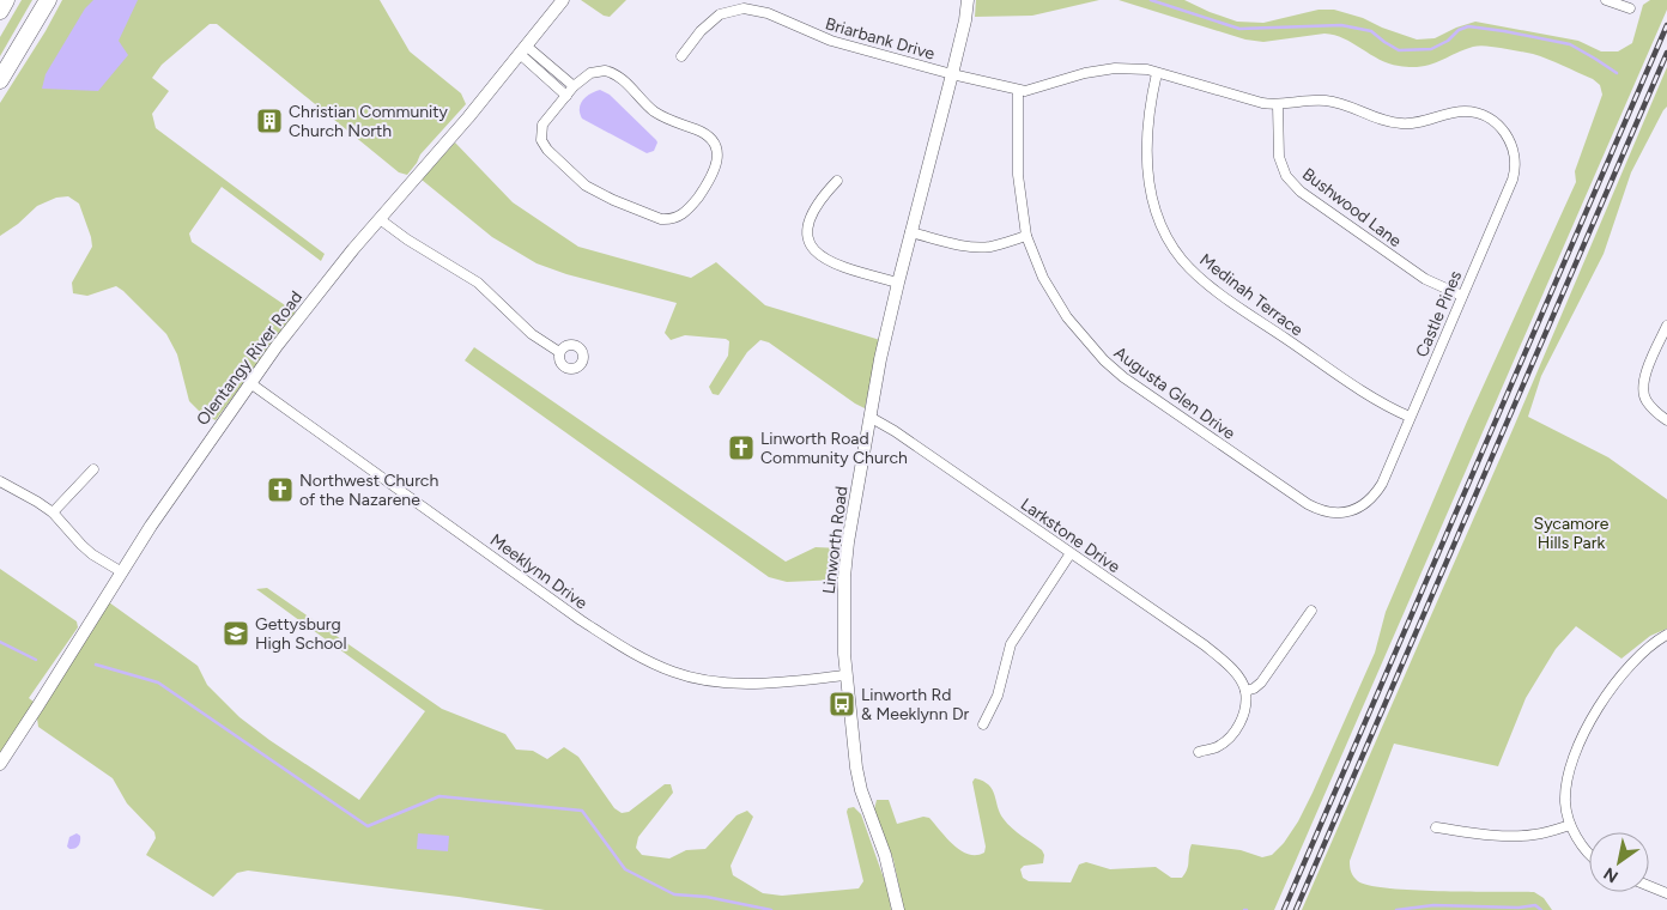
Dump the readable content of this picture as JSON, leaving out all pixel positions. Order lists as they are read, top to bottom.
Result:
{
  "streets": {
    "main road": ["Olentangy River Road", "Linworth Road"],
    "street": [
      "Briarbank Drive",
      "Bushwood Lane",
      "Medinah Terrace",
      "Castle Pines",
      "Augusta Glen Drive",
      "Larkstone Drive",
      "Meeklynn Drive"
    ]
  },
  "crossings": [
    ["Briarbank Drive", "Augusta Glen Drive"],
    ["Briarbank Drive", "Linworth Road"],
    ["Bushwood Lane", "Castle Pines"],
    ["Medinah Terrace", "Castle Pines"],
    ["Castle Pines", "Augusta Glen Drive"],
    ["Olentangy River Road", "Meeklynn Drive"],
    ["Larkstone Drive", "Linworth Road"],
    ["Linworth Road", "Meeklynn Drive"]
  ],
  "parks": ["Sycamore Hills Park"],
  "places": {
    "building": ["Christian Community Church North"],
    "church": ["Linworth Road Community Church", "Northwest Church of the Nazarene"],
    "school or university": ["Gettysburg High School"],
    "bus stop": ["Linworth Rd & Meeklynn Dr"]
  },
  "north": "bottom left"
}
